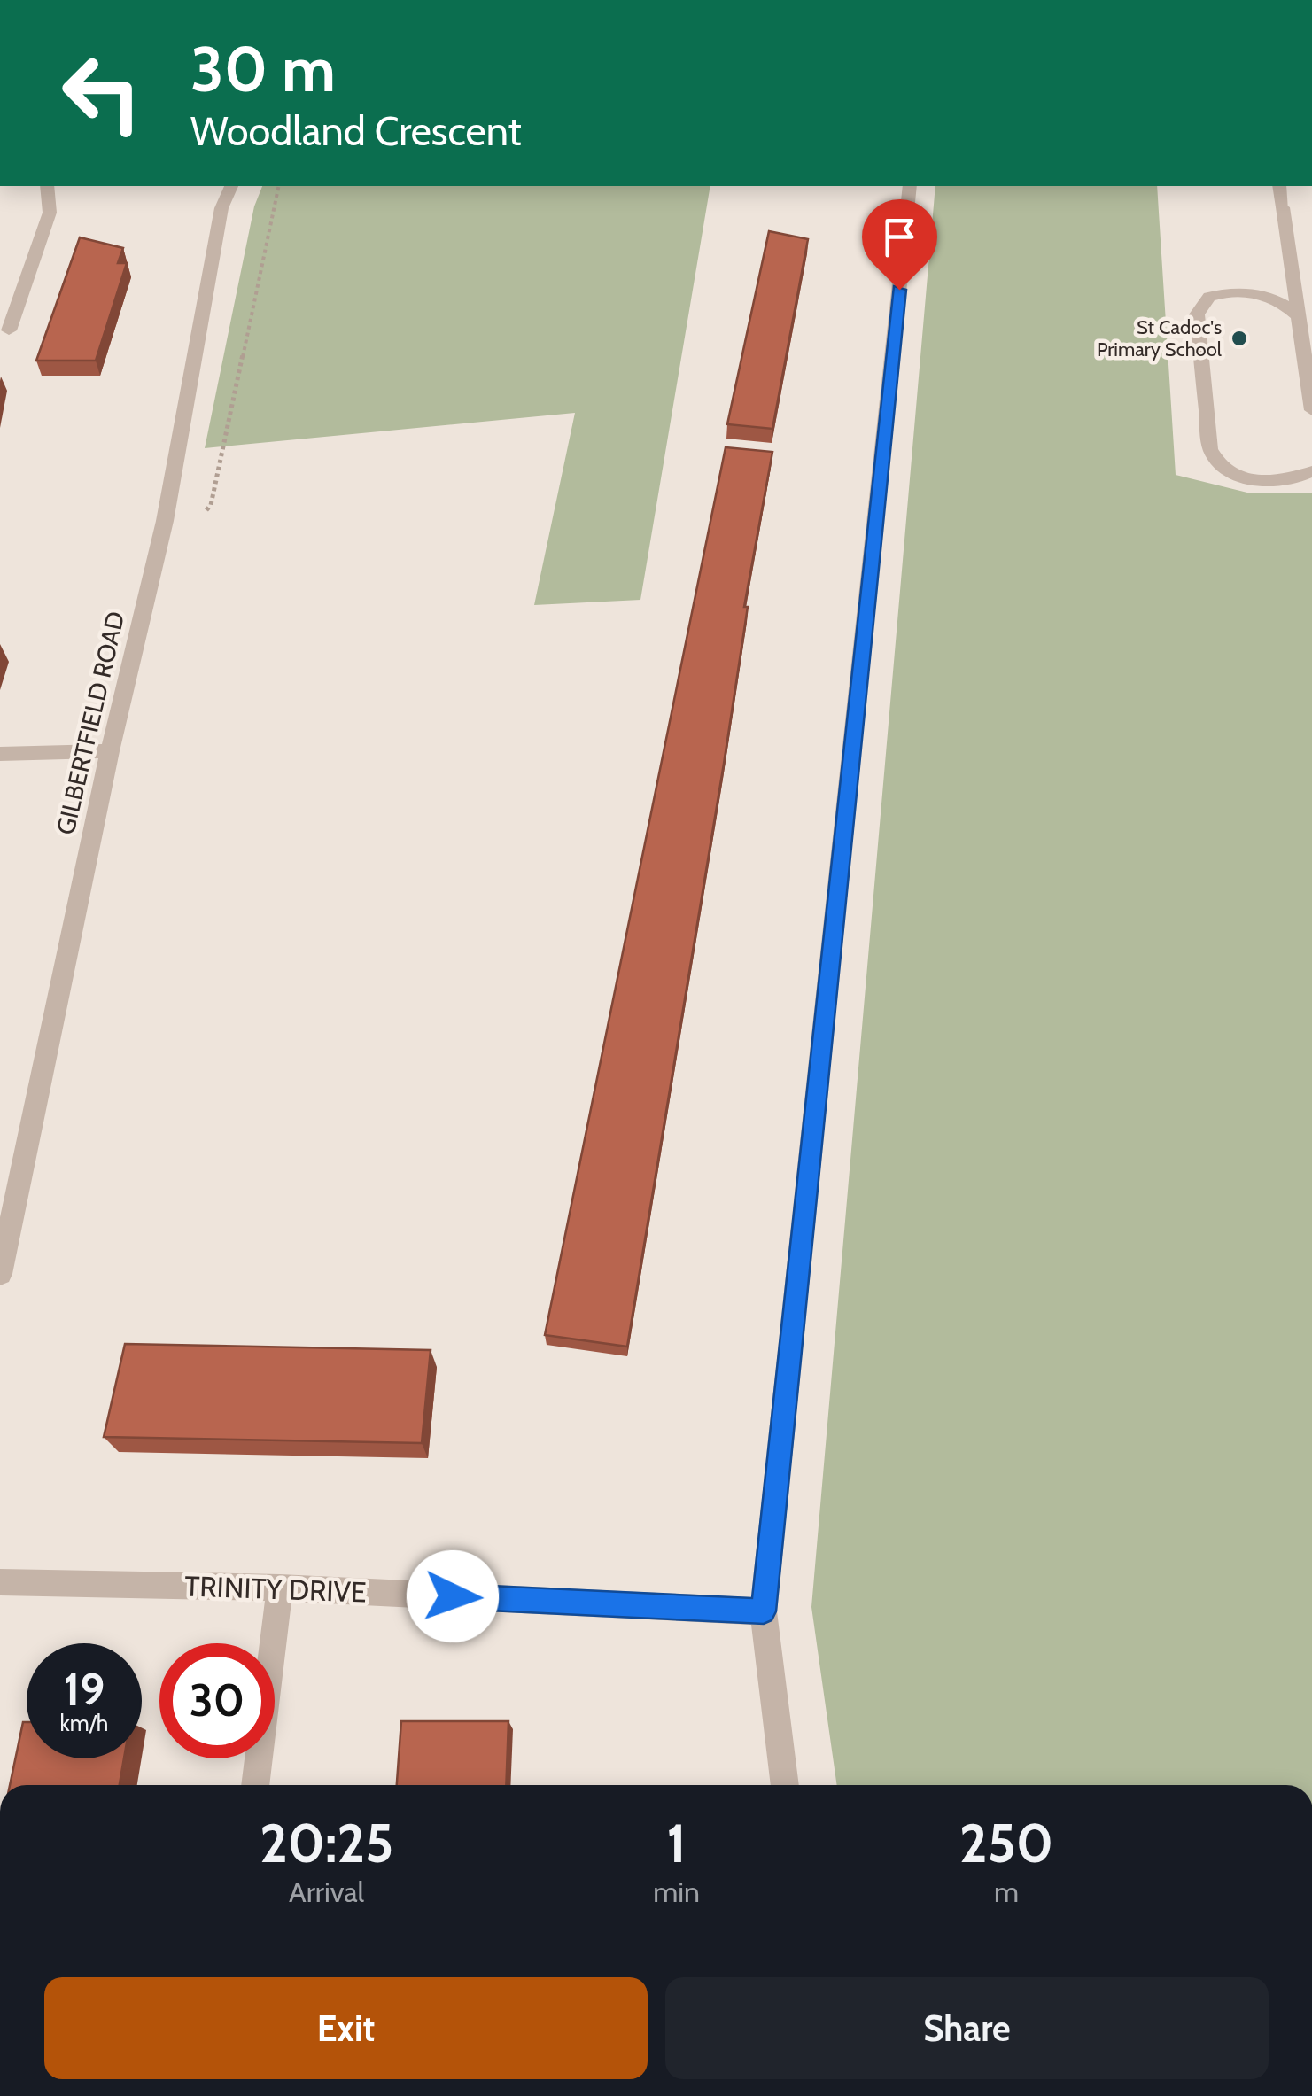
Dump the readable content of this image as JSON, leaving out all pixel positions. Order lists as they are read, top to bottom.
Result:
{
  "streets": {
    "street": ["GILBERTFIELD ROAD", "TRINITY DRIVE"]
  },
  "places": ["St Cadoc's Primary School"],
  "page": {
    "turn": ["30 m", "Woodland Crescent"],
    "speed": "19 km/h",
    "limit": "30",
    "eta": [
      "20:25",
      "Arrival",
      "1",
      "min",
      "250",
      "m"
    ],
    "buttons": ["Exit", "Share"]
  }
}
